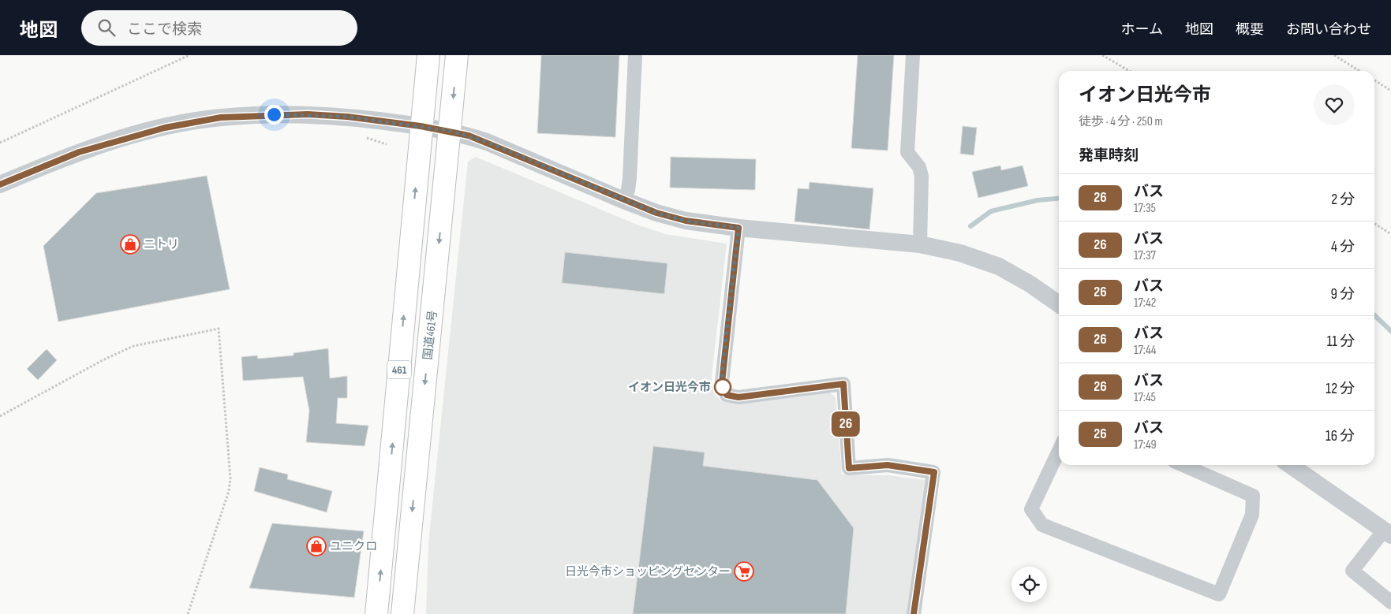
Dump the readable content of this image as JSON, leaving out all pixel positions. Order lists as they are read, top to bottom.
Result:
{
  "streets": {
    "highway": ["国道461号", "461"]
  },
  "places": {
    "shop": ["ニトリ", "ユニクロ"],
    "other": ["イオン日光今市"],
    "supermarket": ["日光今市ショッピングセンター"]
  },
  "lines": ["bus line 26"],
  "page": {
    "header": "地図",
    "search": "ここで検索",
    "nav": [
      "ホーム",
      "地図",
      "概要",
      "お問い合わせ"
    ],
    "on_map": "26",
    "heading": [
      ["イオン日光今市", "徒歩 · 4 分 · 250 m"],
      "発車時刻"
    ],
    "list": [
      {
        "mark": "26",
        "name": "バス",
        "note": "17:35",
        "value": "2 分"
      },
      {
        "mark": "26",
        "name": "バス",
        "note": "17:37",
        "value": "4 分"
      },
      {
        "mark": "26",
        "name": "バス",
        "note": "17:42",
        "value": "9 分"
      },
      {
        "mark": "26",
        "name": "バス",
        "note": "17:44",
        "value": "11 分"
      },
      {
        "mark": "26",
        "name": "バス",
        "note": "17:45",
        "value": "12 分"
      },
      {
        "mark": "26",
        "name": "バス",
        "note": "17:49",
        "value": "16 分"
      }
    ]
  }
}
